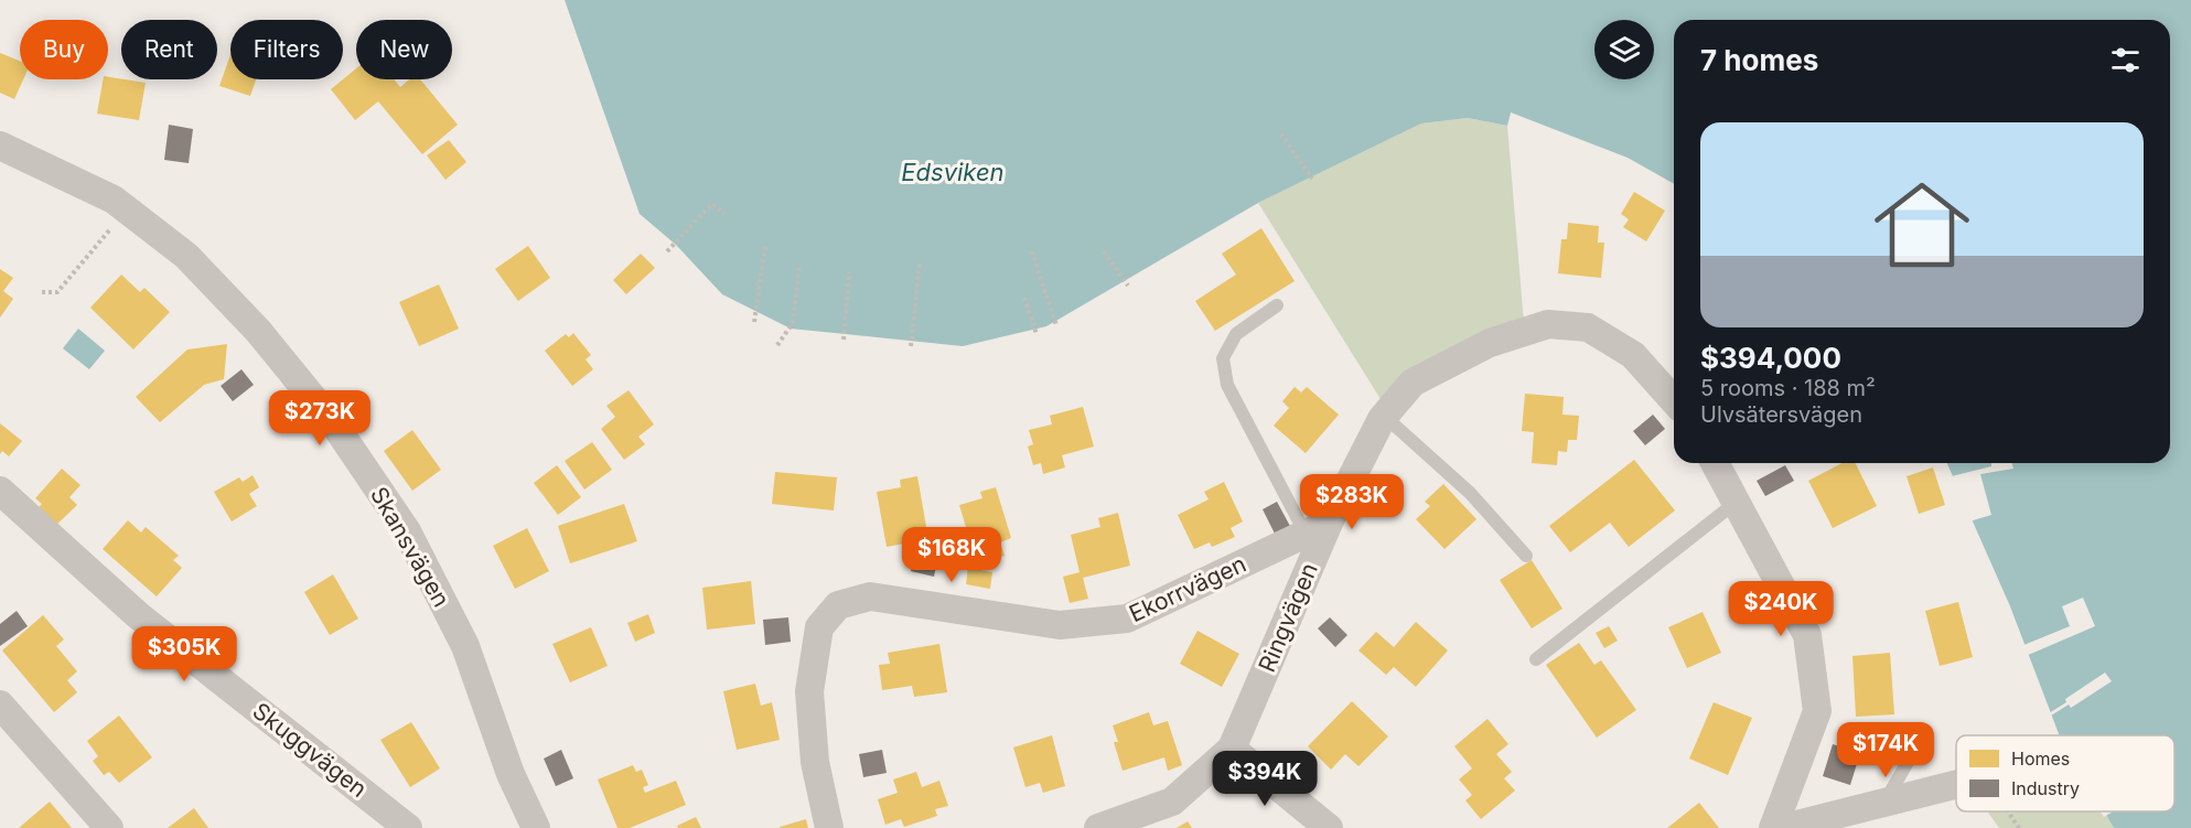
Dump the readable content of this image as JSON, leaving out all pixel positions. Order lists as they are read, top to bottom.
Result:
{
  "streets": {
    "street": [
      "Skansvägen",
      "Ekorrvägen",
      "Ringvägen",
      "Skuggvägen"
    ]
  },
  "crossings": [
    ["Ekorrvägen", "Ringvägen"]
  ],
  "water": ["Edsviken"],
  "legend": ["Homes", "Industry"],
  "page": {
    "chip": [
      "Buy",
      "Rent",
      "Filters",
      "New"
    ],
    "heading": "7 homes",
    "list": [
      {
        "name": "$394,000",
        "note": "5 rooms · 188 m² · Ulvsätersvägen"
      }
    ],
    "price": [
      "$273K",
      "$283K",
      "$168K",
      "$240K",
      "$305K",
      "$174K",
      "$394K"
    ]
  }
}
